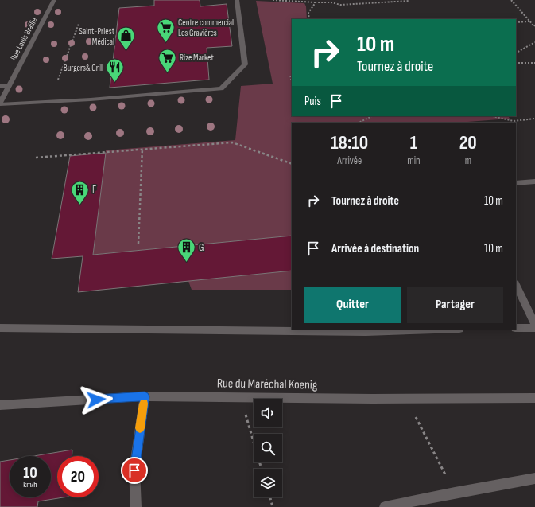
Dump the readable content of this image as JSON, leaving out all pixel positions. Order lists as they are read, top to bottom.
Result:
{
  "streets": {
    "street": ["Rue Louis Braille", "Rue du Maréchal Koenig"]
  },
  "places": {
    "supermarket": ["Centre commercial Les Gravières", "Rize Market"],
    "shop": ["Saint-Priest Médical"],
    "restaurant": ["Burgers& Grill"],
    "building": ["F", "G"]
  },
  "page": {
    "turn": ["10 m", "Tournez à droite"],
    "then": "Puis",
    "eta": [
      "18:10",
      "Arrivée",
      "1",
      "min",
      "20",
      "m"
    ],
    "list": [
      {
        "name": "Tournez à droite",
        "value": "10 m"
      },
      {
        "name": "Arrivée à destination",
        "value": "10 m"
      }
    ],
    "buttons": ["Quitter", "Partager"],
    "speed": "10 km/h",
    "limit": "20"
  }
}
